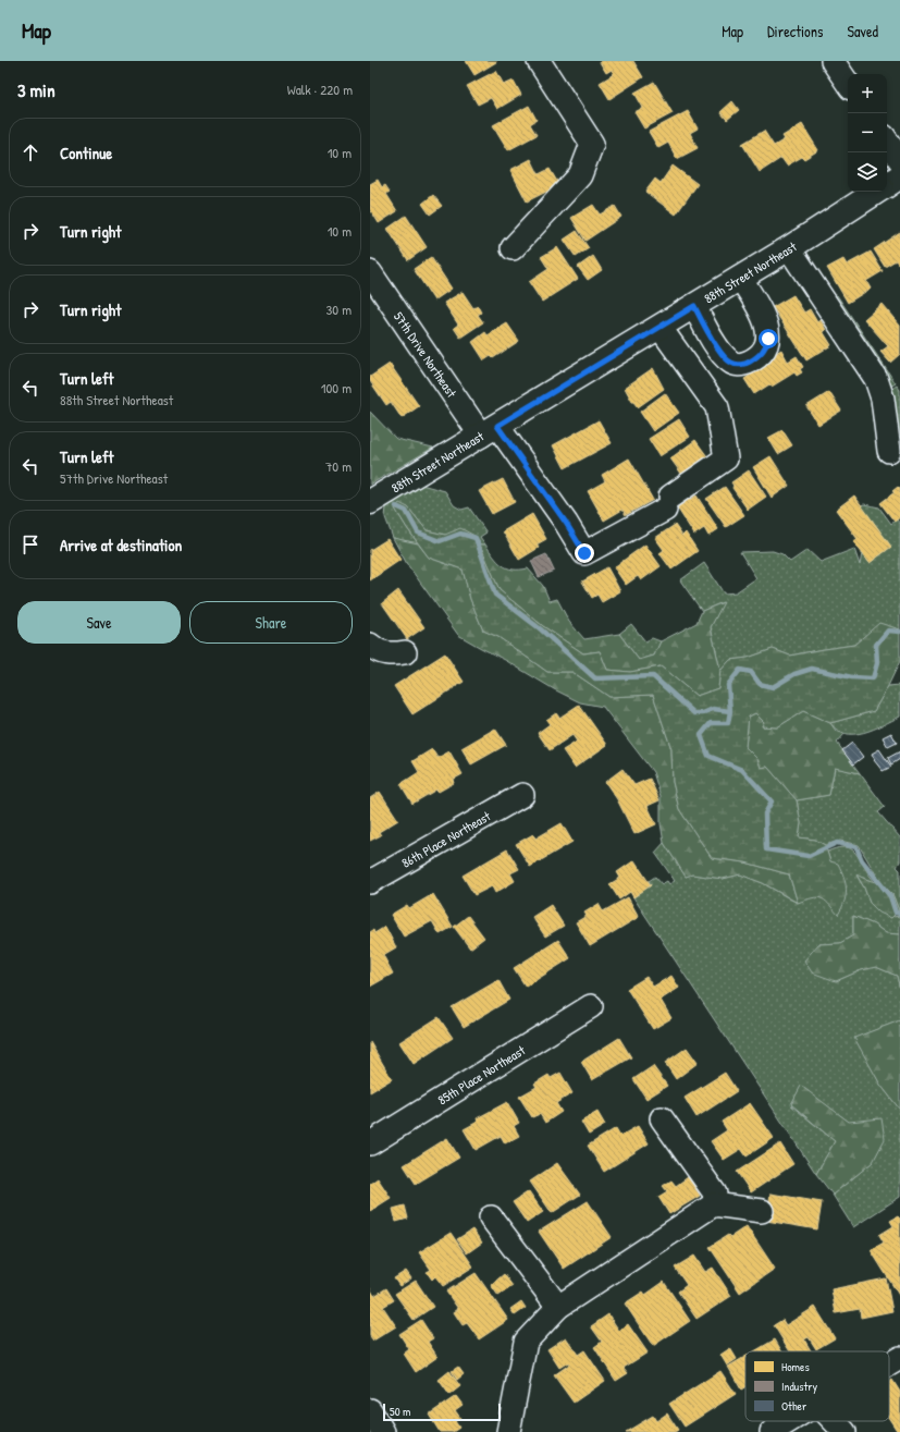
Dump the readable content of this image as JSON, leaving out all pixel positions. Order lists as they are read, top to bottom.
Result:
{
  "streets": {
    "main road": ["88th Street Northeast"],
    "street": ["57th Drive Northeast", "86th Place Northeast", "85th Place Northeast"]
  },
  "crossings": [
    ["88th Street Northeast", "57th Drive Northeast"]
  ],
  "legend": ["Homes", "Industry", "Other"],
  "scale_bar": "50 m",
  "page": {
    "header": "Map",
    "nav": ["Map", "Directions", "Saved"],
    "heading": ["3 min", "Walk · 220 m"],
    "map_buttons": ["+", "−"],
    "list": [
      ["Continue", "10 m"],
      ["Turn right", "10 m"],
      ["Turn right", "30 m"],
      ["Turn left", "88th Street Northeast", "100 m"],
      ["Turn left", "57th Drive Northeast", "70 m"],
      "Arrive at destination"
    ],
    "buttons": ["Save", "Share"],
    "scale": "50 m"
  }
}
